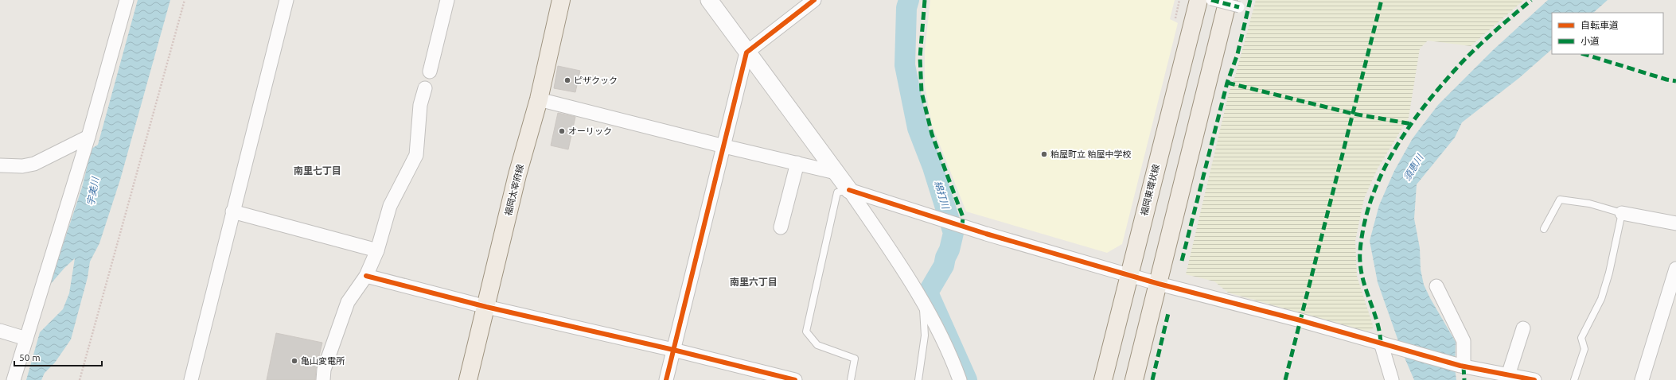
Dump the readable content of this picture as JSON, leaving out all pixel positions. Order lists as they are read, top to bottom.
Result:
{
  "streets": {
    "main road": ["福岡太宰府線", "福岡東環状線"]
  },
  "districts": ["南里七丁目", "南里六丁目"],
  "water": ["須恵川", "宇美川", "綿打川"],
  "places": [
    "ピザクック",
    "オーリック",
    "粕屋町立 粕屋中学校",
    "亀山変電所"
  ],
  "legend": ["自転車道", "小道"],
  "scale_bar": "50 m"
}
